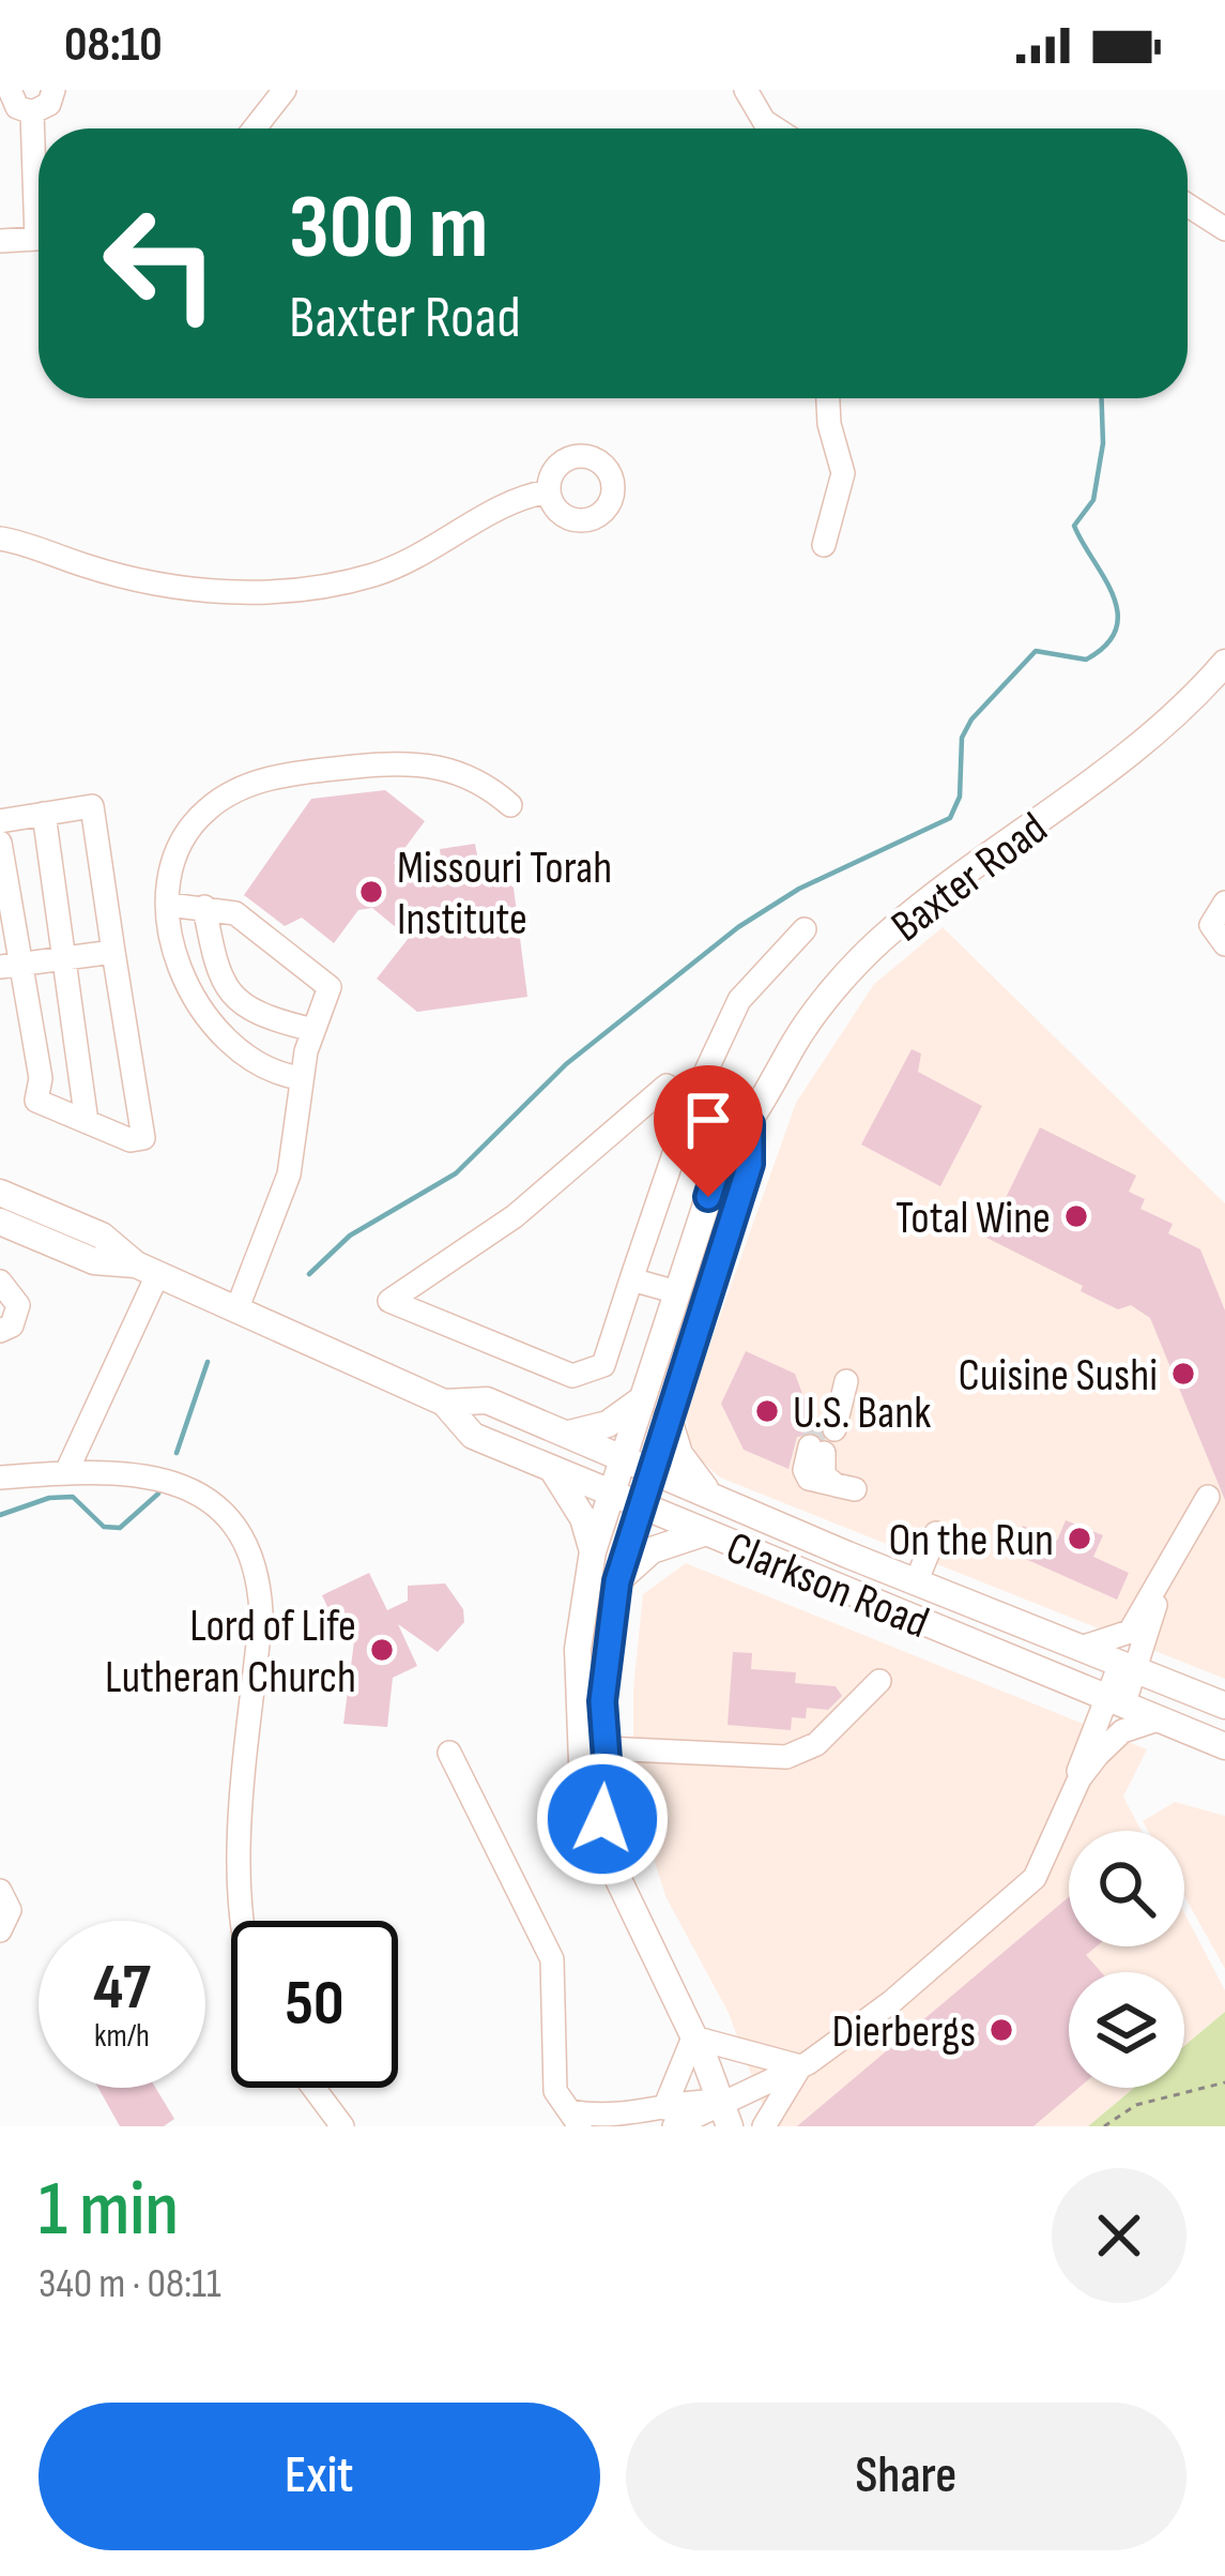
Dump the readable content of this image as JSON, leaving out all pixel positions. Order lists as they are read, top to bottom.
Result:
{
  "streets": {
    "main road": ["Baxter Road", "Clarkson Road"]
  },
  "crossings": [
    ["Baxter Road", "Clarkson Road"]
  ],
  "places": [
    "Missouri Torah Institute",
    "Total Wine",
    "Cuisine Sushi",
    "U.S. Bank",
    "On the Run",
    "Lord of Life Lutheran Church",
    "Dierbergs"
  ],
  "page": {
    "status": "08:10",
    "turn": ["300 m", "Baxter Road"],
    "speed": "47 km/h",
    "limit": "50",
    "heading": ["1 min", "340 m · 08:11"],
    "buttons": ["Exit", "Share"]
  }
}
